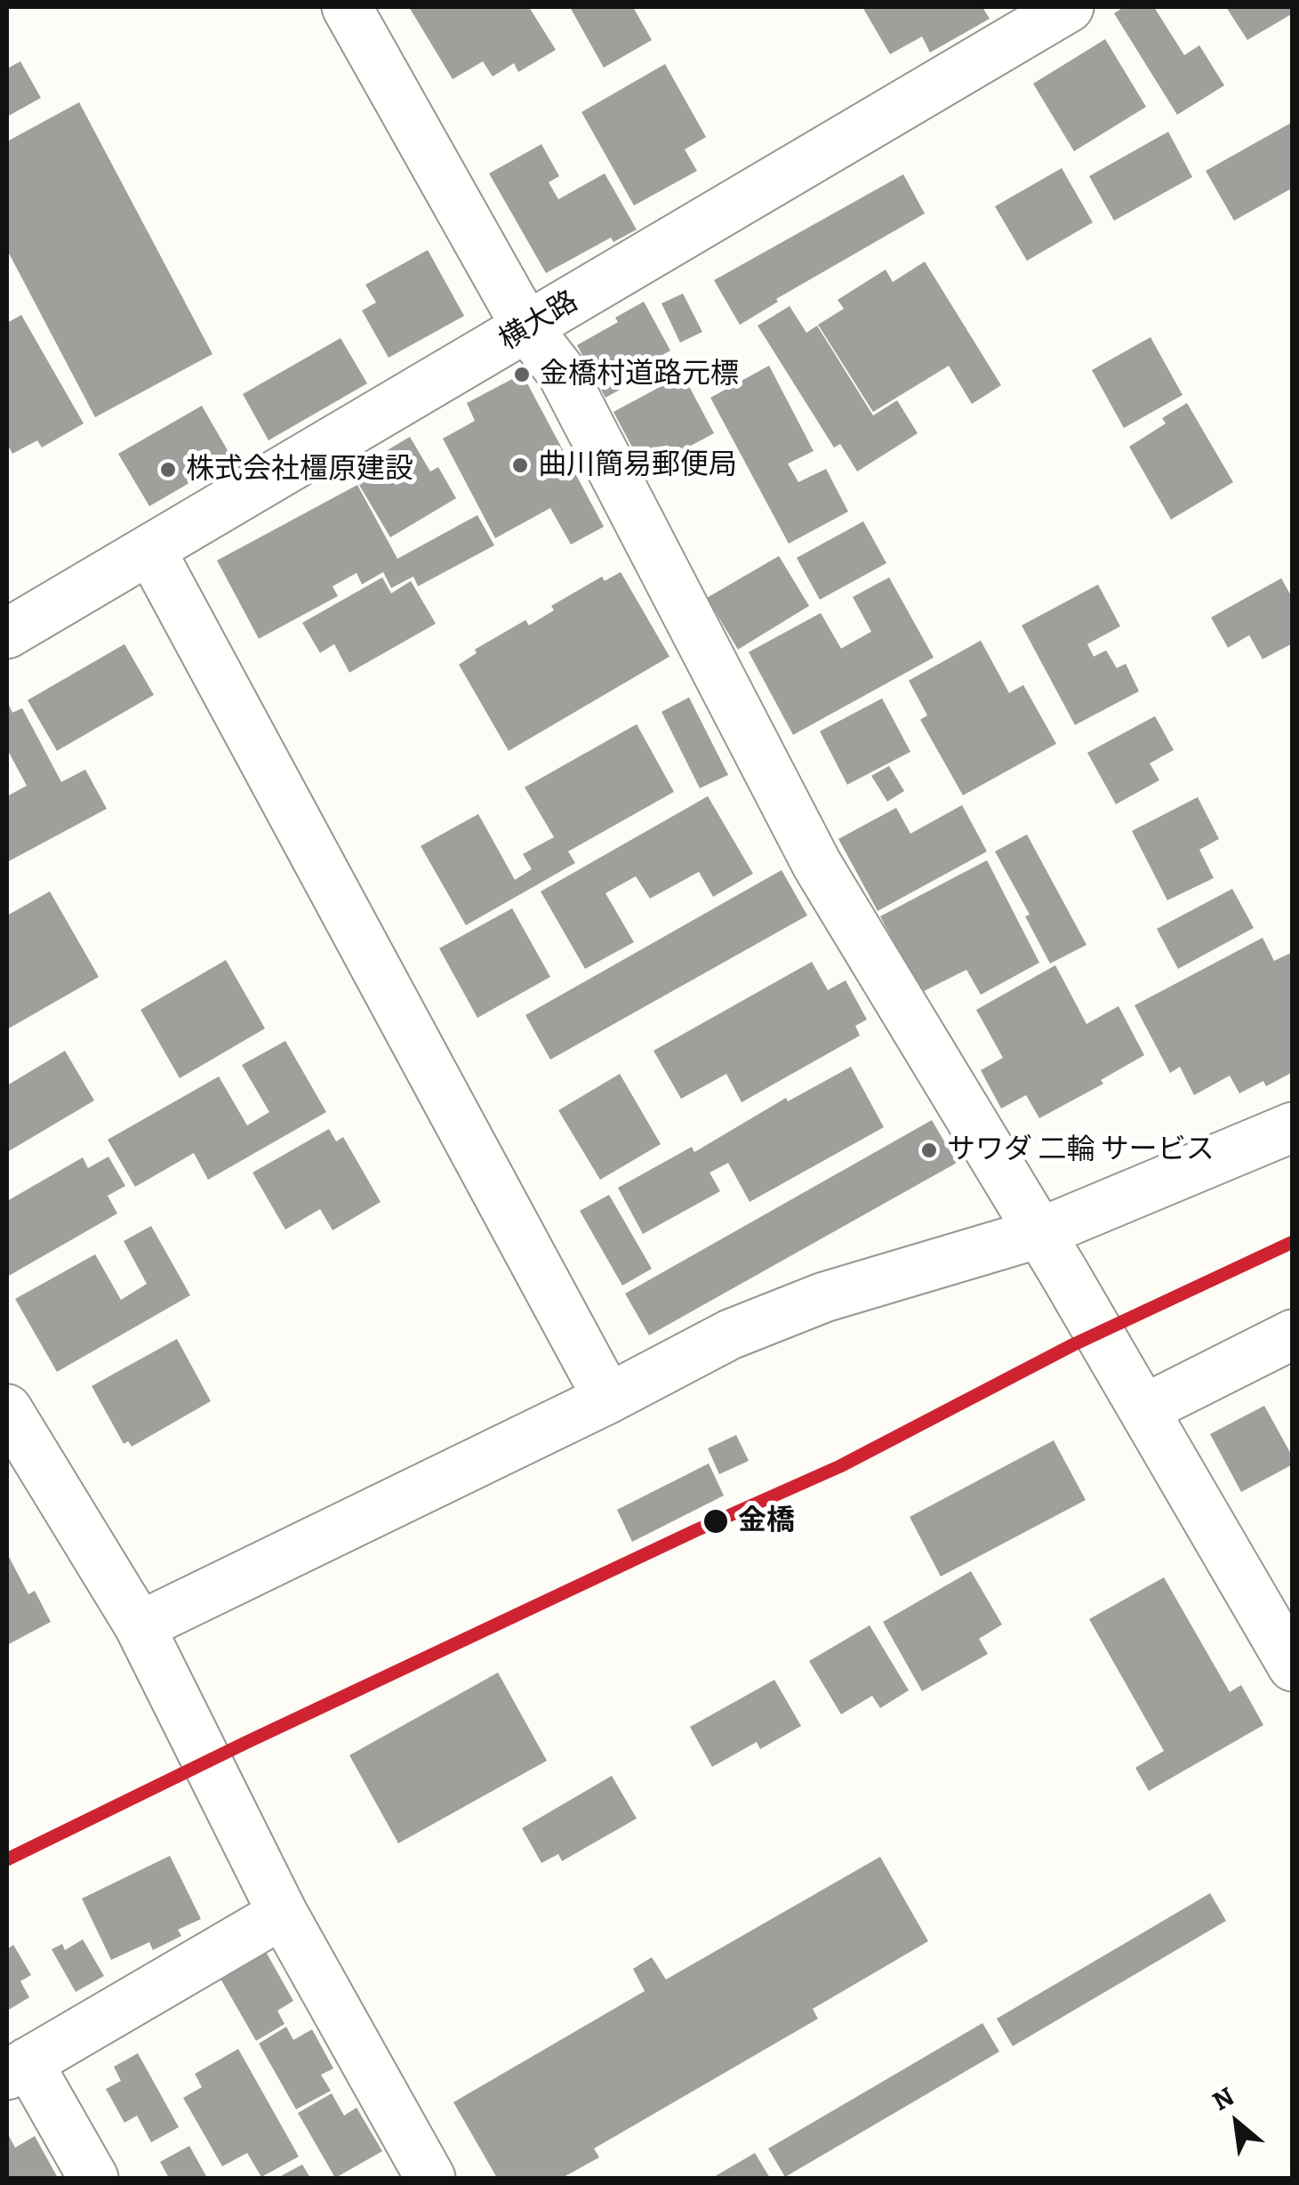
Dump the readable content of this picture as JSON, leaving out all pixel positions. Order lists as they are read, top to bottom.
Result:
{
  "streets": {
    "street": ["横大路"]
  },
  "places": [
    "金橋村道路元標",
    "曲川簡易郵便局",
    "株式会社橿原建設",
    "サワダ 二輪 サービス",
    "金橋"
  ],
  "north": "top left"
}
